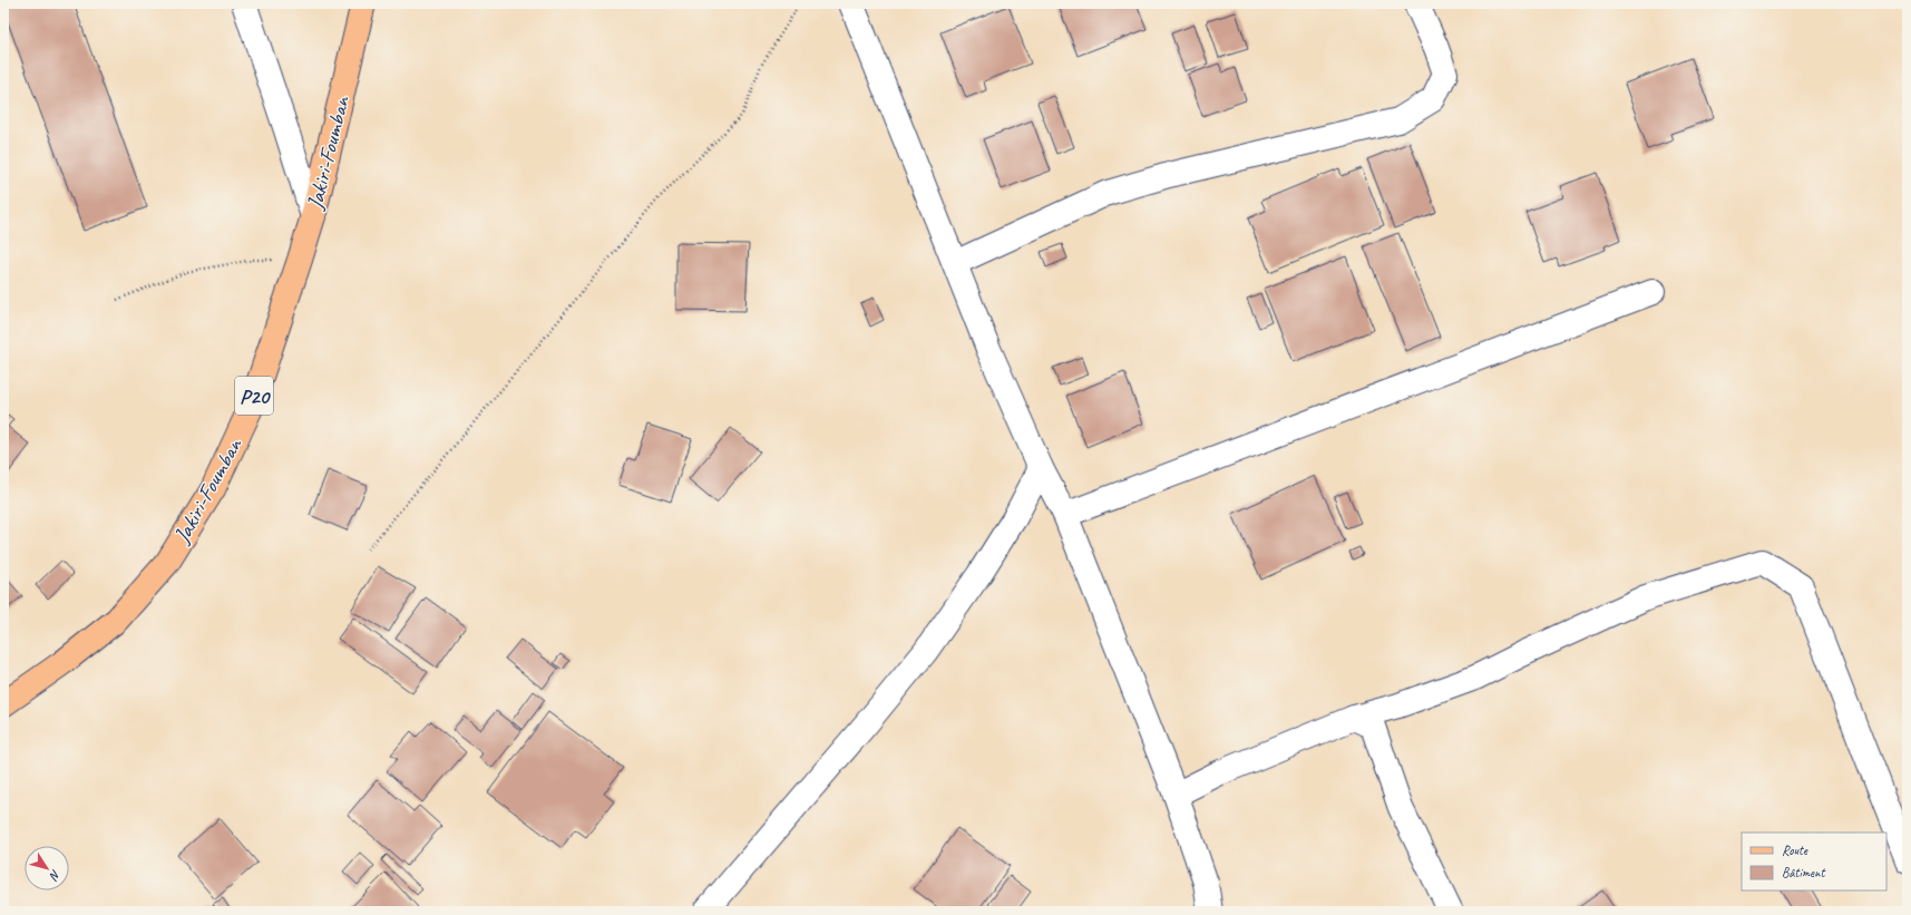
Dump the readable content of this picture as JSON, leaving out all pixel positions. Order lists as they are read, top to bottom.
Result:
{
  "streets": {
    "main road": ["Jakiri-Foumban", "P20"]
  },
  "legend": ["Route", "Bâtiment"],
  "north": "bottom right"
}
